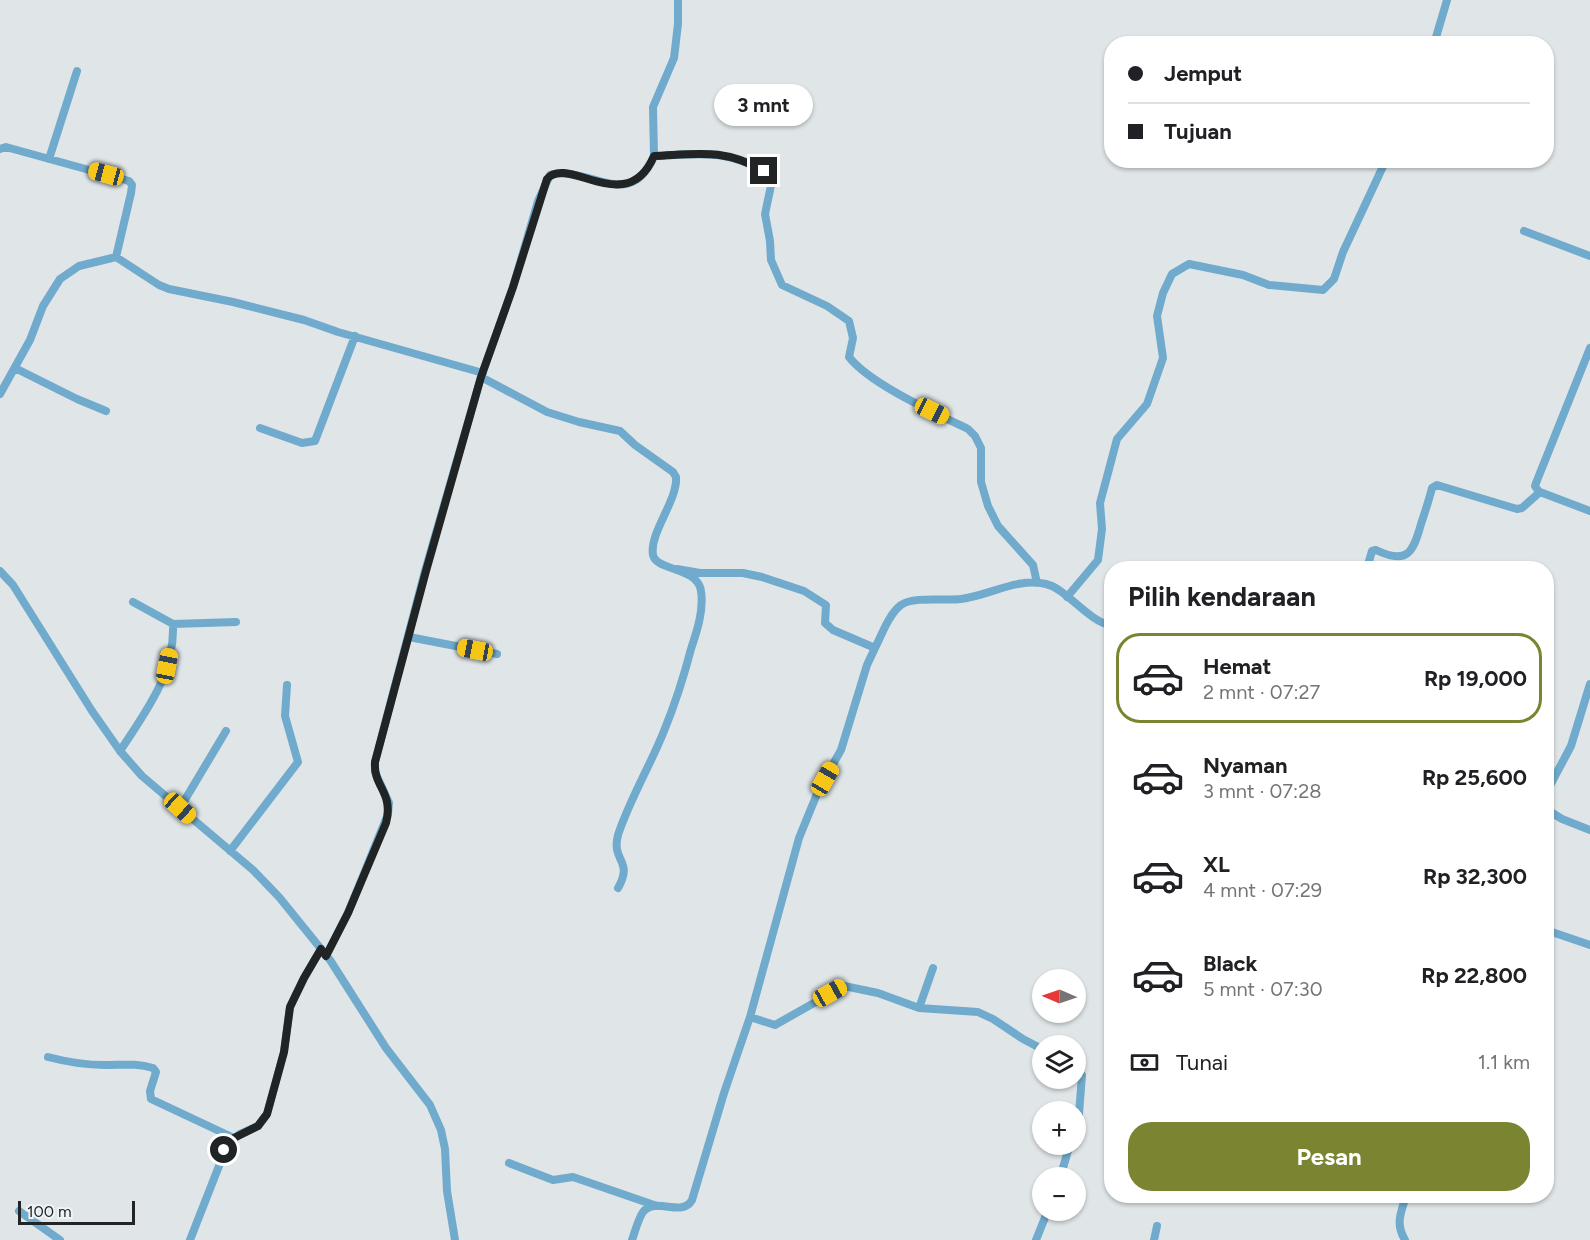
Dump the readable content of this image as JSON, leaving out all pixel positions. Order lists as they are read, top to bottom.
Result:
{
  "scale_bar": "100 m",
  "north": "left",
  "page": {
    "banner": ["Jemput", "Tujuan"],
    "bubble": "3 mnt",
    "heading": "Pilih kendaraan",
    "list": [
      {
        "name": "Hemat",
        "note": "2 mnt · 07:27",
        "value": "Rp 19,000"
      },
      {
        "name": "Nyaman",
        "note": "3 mnt · 07:28",
        "value": "Rp 25,600"
      },
      {
        "name": "XL",
        "note": "4 mnt · 07:29",
        "value": "Rp 32,300"
      },
      {
        "name": "Black",
        "note": "5 mnt · 07:30",
        "value": "Rp 22,800"
      }
    ],
    "map_buttons": ["+", "−"],
    "pay": ["Tunai", "1.1 km"],
    "buttons": "Pesan",
    "scale": "100 m"
  }
}
